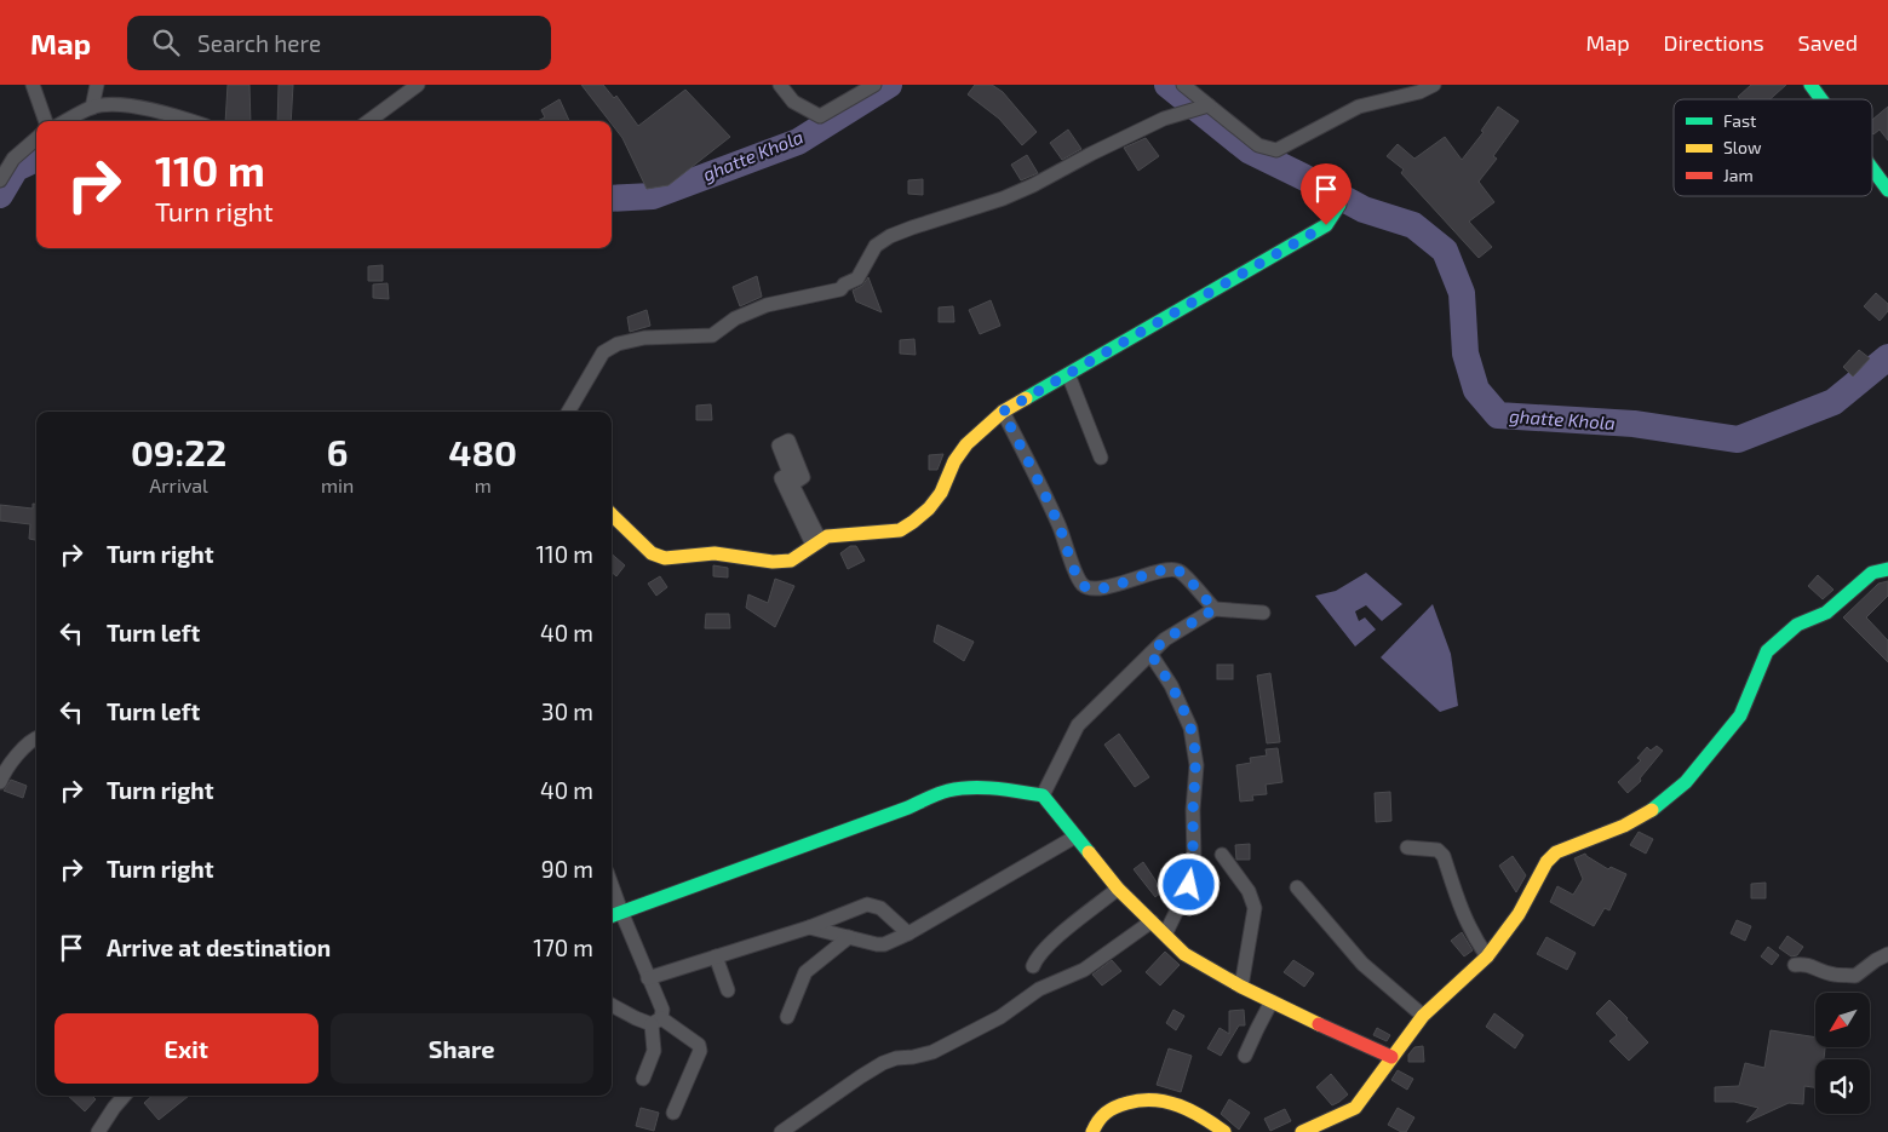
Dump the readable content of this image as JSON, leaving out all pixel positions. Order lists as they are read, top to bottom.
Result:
{
  "water": ["ghatte Khola"],
  "legend": ["Fast", "Slow", "Jam"],
  "north": "bottom left",
  "page": {
    "header": "Map",
    "search": "Search here",
    "nav": ["Map", "Directions", "Saved"],
    "turn": ["110 m", "Turn right"],
    "eta": [
      "09:22",
      "Arrival",
      "6",
      "min",
      "480",
      "m"
    ],
    "list": [
      {
        "name": "Turn right",
        "value": "110 m"
      },
      {
        "name": "Turn left",
        "value": "40 m"
      },
      {
        "name": "Turn left",
        "value": "30 m"
      },
      {
        "name": "Turn right",
        "value": "40 m"
      },
      {
        "name": "Turn right",
        "value": "90 m"
      },
      {
        "name": "Arrive at destination",
        "value": "170 m"
      }
    ],
    "buttons": ["Exit", "Share"]
  }
}
